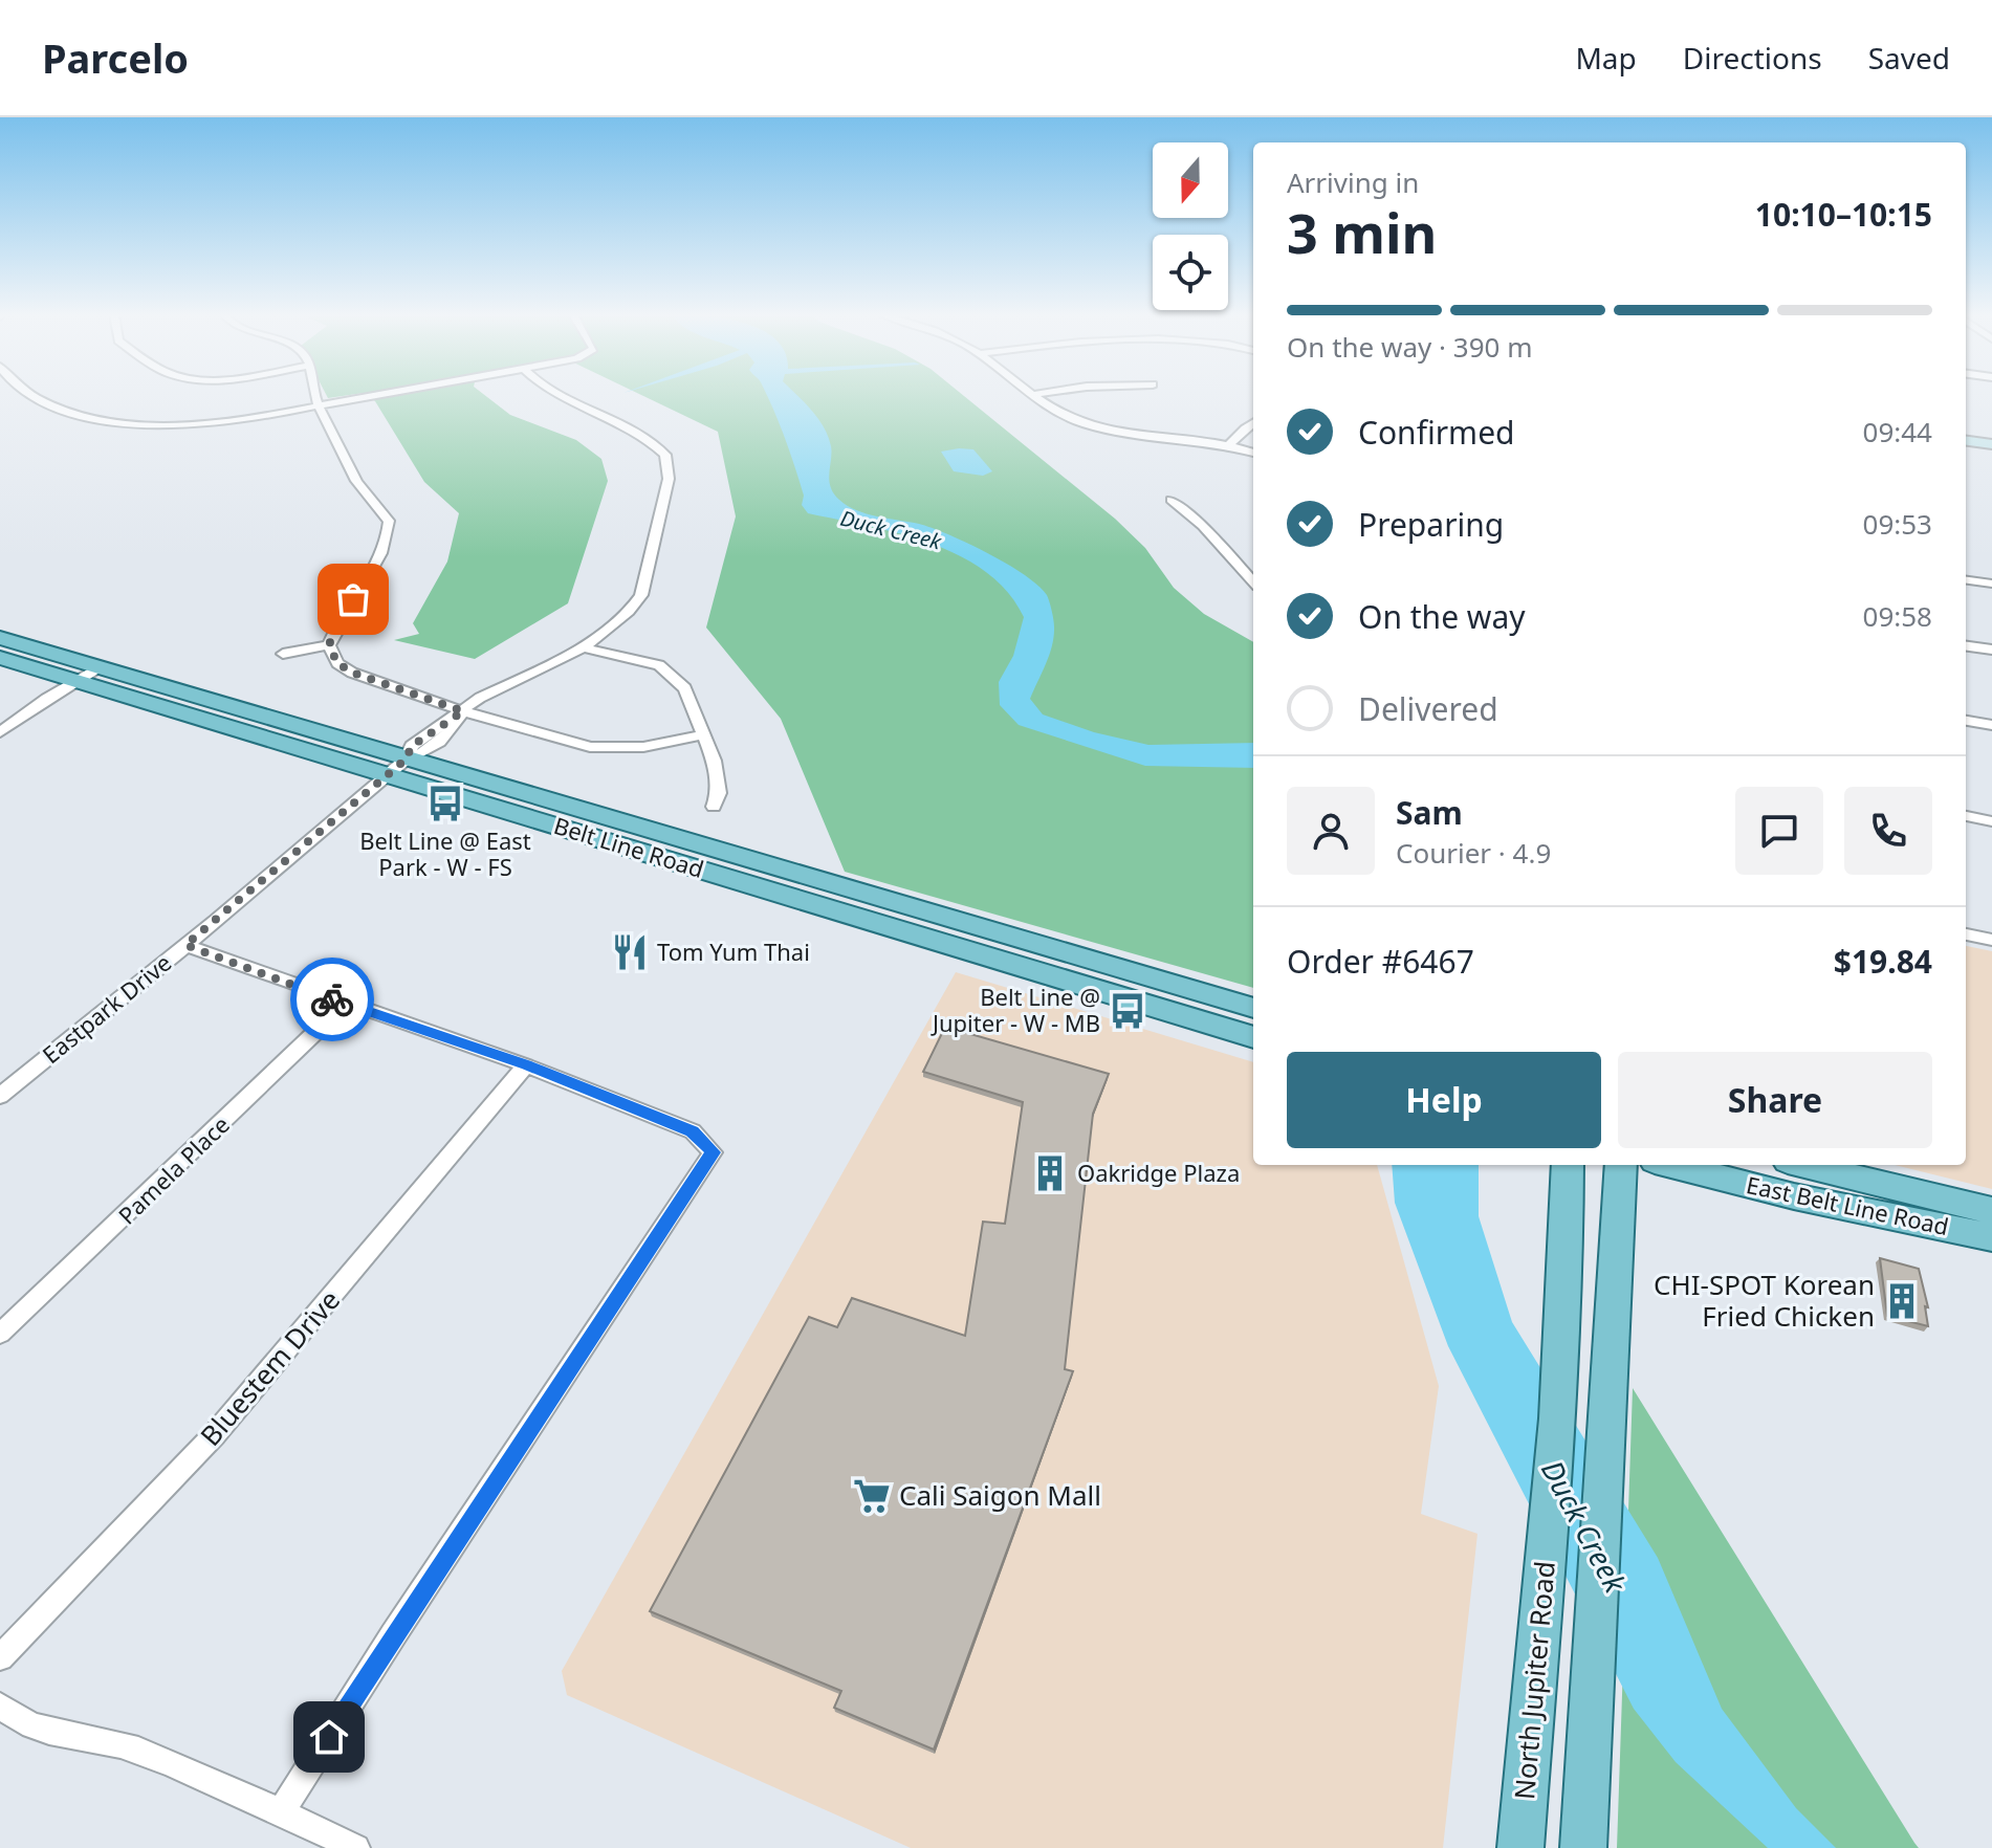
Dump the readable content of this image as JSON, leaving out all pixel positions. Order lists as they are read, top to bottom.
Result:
{
  "streets": {
    "main road": ["Belt Line Road", "East Belt Line Road", "North Jupiter Road"],
    "street": ["Eastpark Drive", "Pamela Place", "Bluestem Drive"]
  },
  "crossings": [
    ["Belt Line Road", "Eastpark Drive"]
  ],
  "water": ["Duck Creek"],
  "places": {
    "bus stop": ["Belt Line @ East Park - W - FS", "Belt Line @ Jupiter - W - MB"],
    "restaurant": ["Tom Yum Thai"],
    "building": ["Oakridge Plaza", "CHI-SPOT Korean Fried Chicken"],
    "supermarket": ["Cali Saigon Mall"]
  },
  "north": "bottom",
  "page": {
    "header": "Parcelo",
    "nav": ["Map", "Directions", "Saved"],
    "heading": ["3 min", "Arriving in", "10:10–10:15"],
    "panel": [
      "Sam",
      "Courier · 4.9",
      "Order #6467",
      "$19.84"
    ],
    "bar": "On the way · 390 m",
    "list": [
      ["Confirmed", "09:44"],
      ["Preparing", "09:53"],
      ["On the way", "09:58"],
      "Delivered"
    ],
    "buttons": ["Help", "Share"]
  }
}
